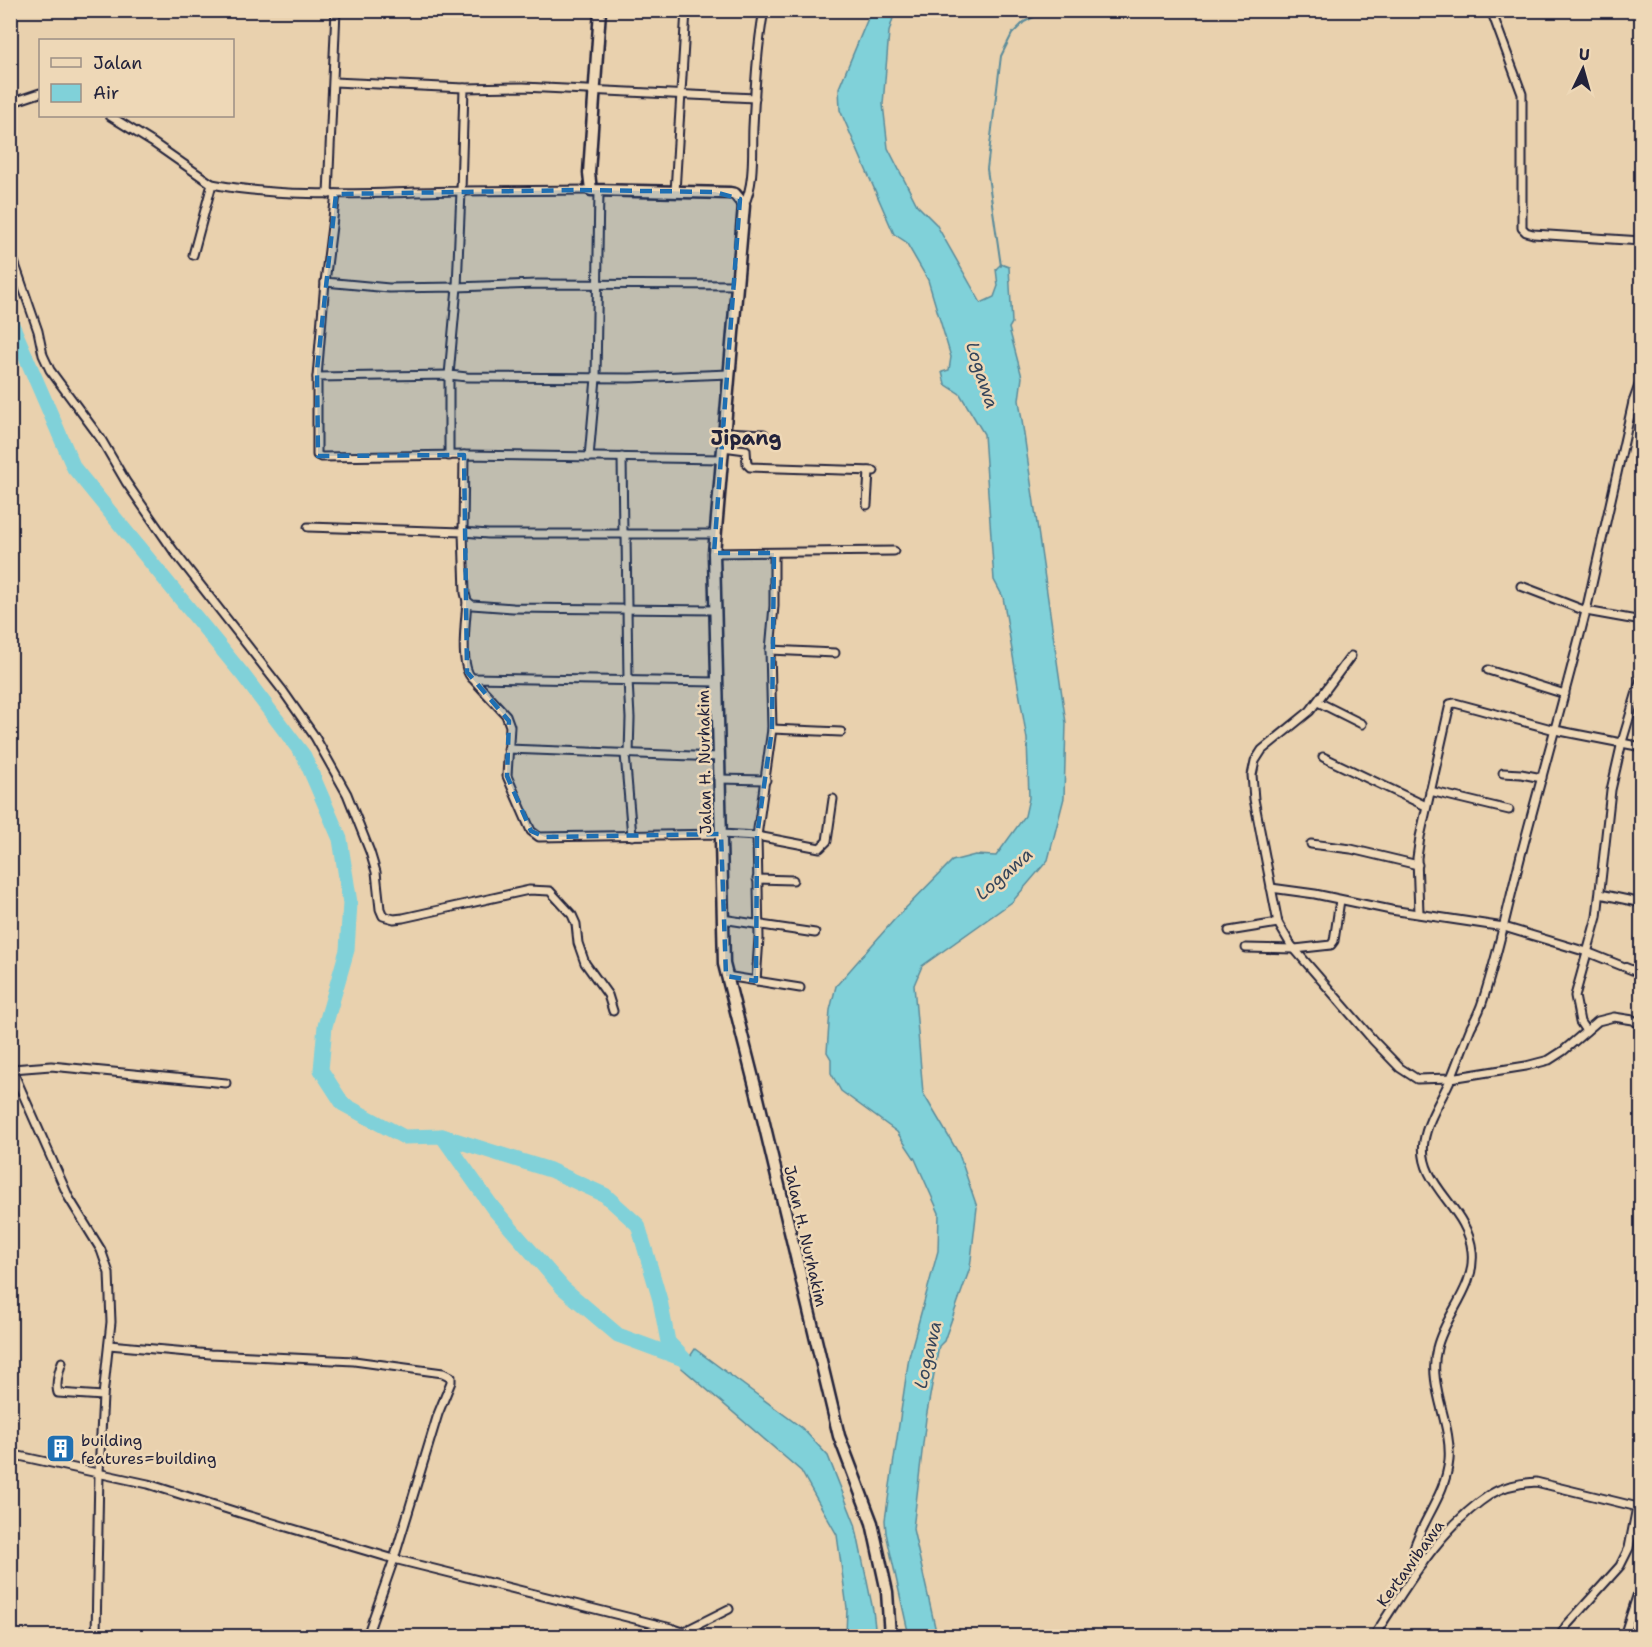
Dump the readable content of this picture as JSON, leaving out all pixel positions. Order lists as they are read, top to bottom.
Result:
{
  "streets": {
    "main road": ["Jalan H. Nurhakim"],
    "street": ["Kertawibawa"]
  },
  "districts": ["Jipang"],
  "water": ["Logawa"],
  "places": {
    "building": ["building features=building"]
  },
  "legend": ["Jalan", "Air"],
  "north": "top"
}
